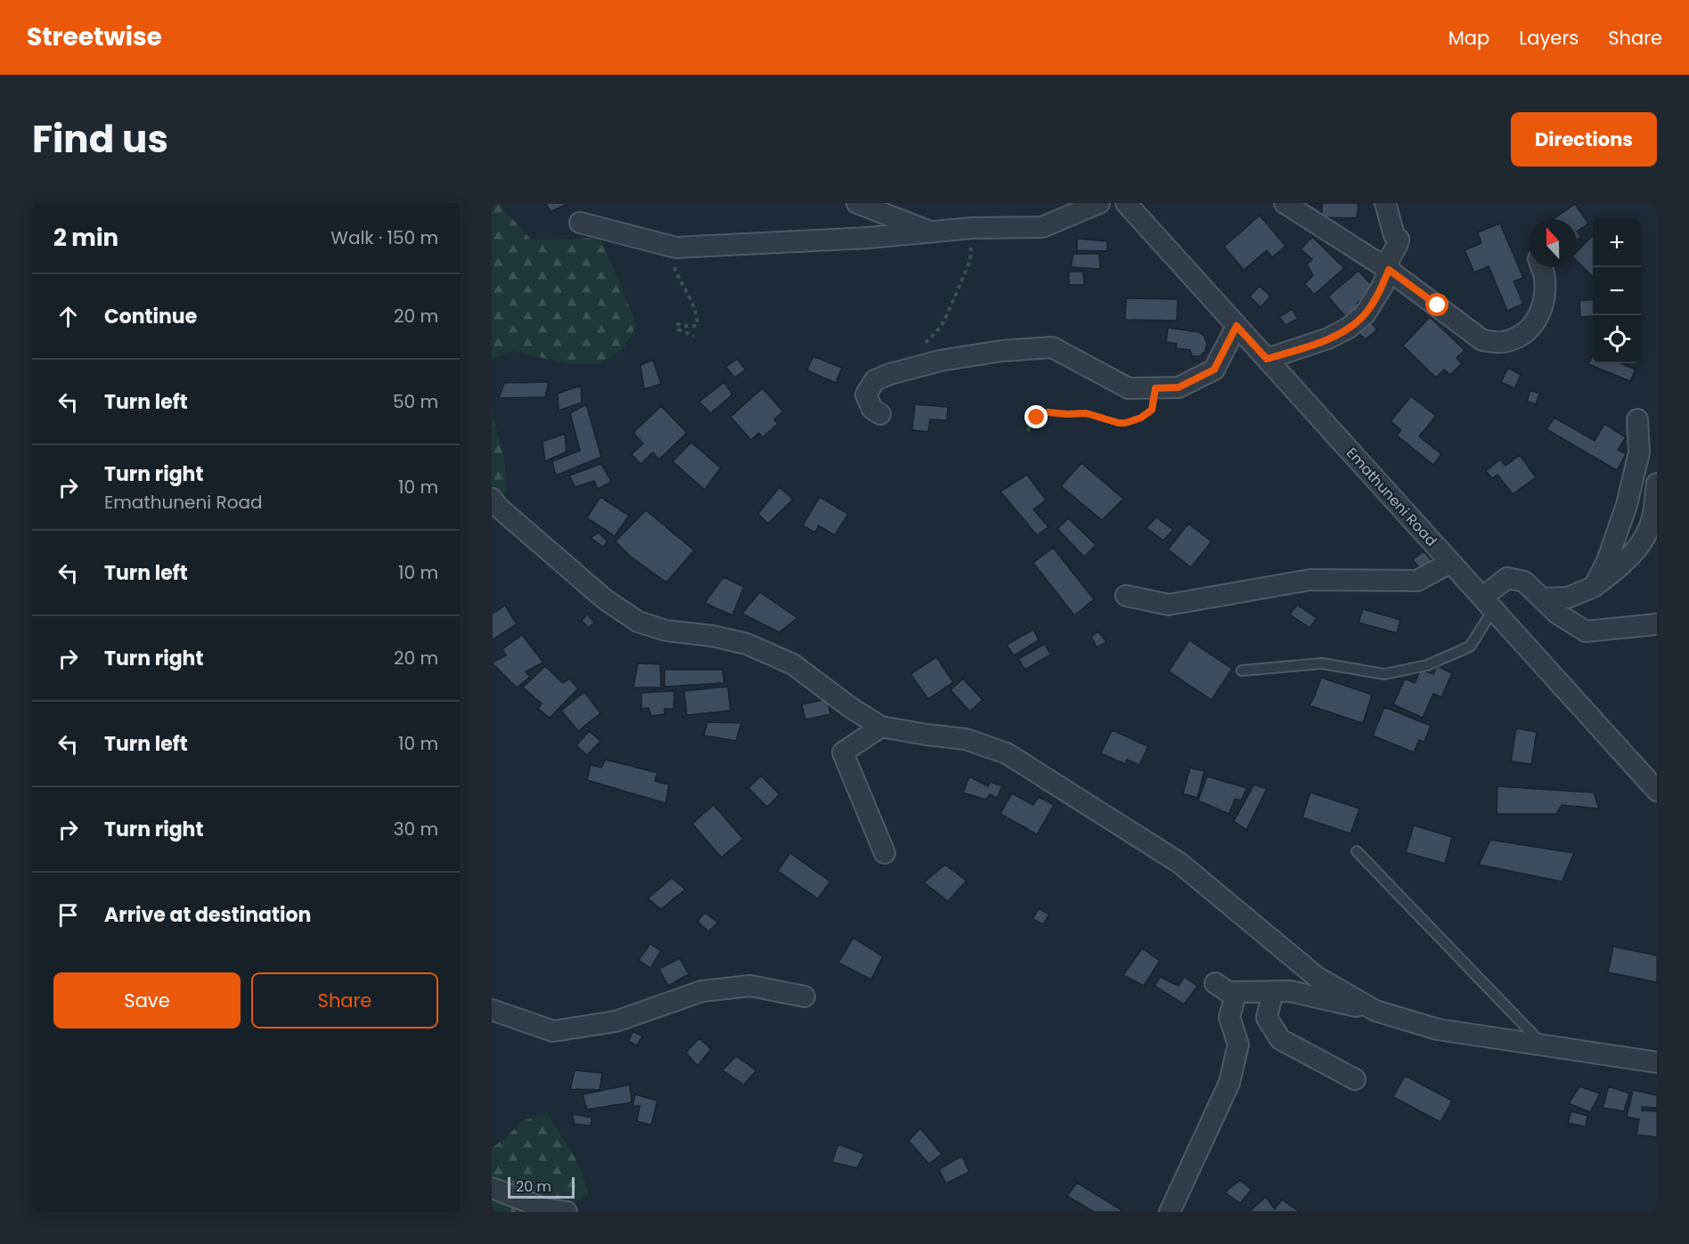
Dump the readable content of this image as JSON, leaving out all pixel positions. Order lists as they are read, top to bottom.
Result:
{
  "streets": {
    "street": ["Emathuneni Road"]
  },
  "scale_bar": "20 m",
  "north": "top",
  "page": {
    "header": "Streetwise",
    "nav": ["Map", "Layers", "Share"],
    "title": "Find us",
    "buttons": [
      "Directions",
      ["Save", "Share"]
    ],
    "heading": ["2 min", "Walk · 150 m"],
    "map_buttons": ["+", "−"],
    "list": [
      ["Continue", "20 m"],
      ["Turn left", "50 m"],
      ["Turn right", "Emathuneni Road", "10 m"],
      ["Turn left", "10 m"],
      ["Turn right", "20 m"],
      ["Turn left", "10 m"],
      ["Turn right", "30 m"],
      "Arrive at destination"
    ],
    "scale": "20 m"
  }
}
